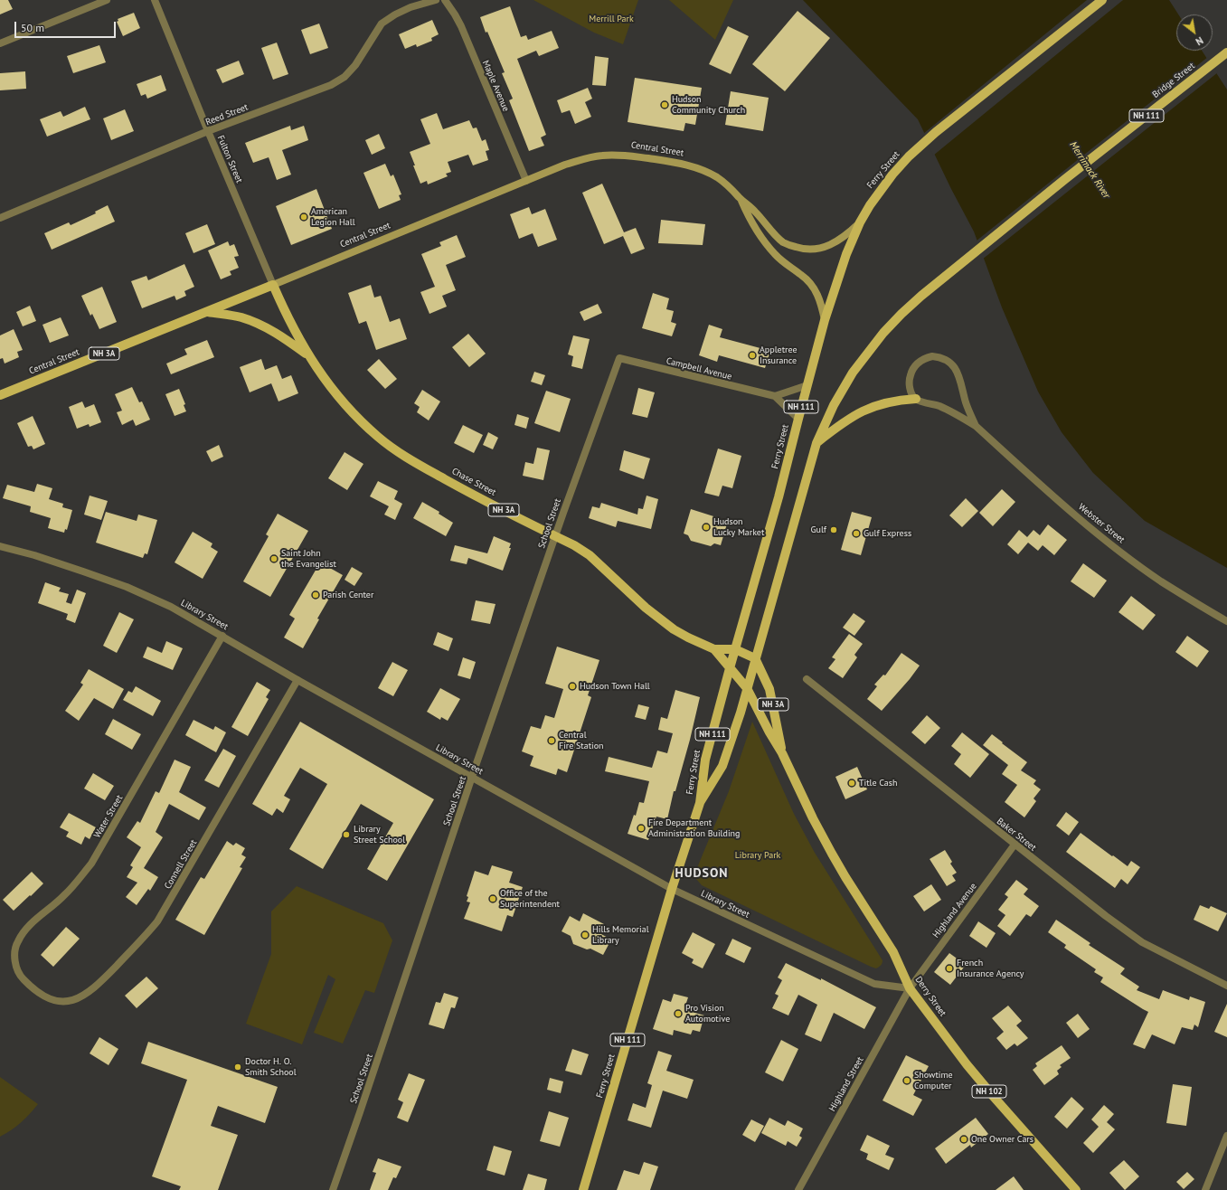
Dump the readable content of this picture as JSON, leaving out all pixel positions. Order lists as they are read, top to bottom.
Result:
{
  "streets": {
    "main road": [
      "Bridge Street",
      "NH 111",
      "Central Street",
      "Ferry Street",
      "NH 3A",
      "Chase Street",
      "Derry Street",
      "NH 102"
    ],
    "street": [
      "Maple Avenue",
      "Reed Street",
      "Fulton Street",
      "Campbell Avenue",
      "School Street",
      "Webster Street",
      "Library Street",
      "Water Street",
      "Baker Street",
      "Connell Street",
      "Highland Avenue",
      "Highland Street"
    ]
  },
  "crossings": [
    ["Bridge Street", "Ferry Street"],
    ["Maple Avenue", "Central Street"],
    ["Reed Street", "Fulton Street"],
    ["Central Street", "Fulton Street"],
    ["Central Street", "NH 3A"],
    ["Central Street", "Chase Street"],
    ["Fulton Street", "Chase Street"],
    ["Ferry Street", "NH 3A"],
    ["Ferry Street", "Campbell Avenue"],
    ["Ferry Street", "Chase Street"],
    ["Ferry Street", "Library Street"],
    ["Ferry Street", "Derry Street"],
    ["NH 3A", "Chase Street"],
    ["NH 3A", "Derry Street"],
    ["Campbell Avenue", "School Street"],
    ["Chase Street", "School Street"],
    ["Chase Street", "Derry Street"],
    ["School Street", "Library Street"],
    ["Library Street", "Water Street"],
    ["Library Street", "Connell Street"],
    ["Library Street", "Highland Avenue"],
    ["Library Street", "Derry Street"],
    ["Library Street", "Highland Street"],
    ["Water Street", "Connell Street"],
    ["Baker Street", "Highland Avenue"],
    ["Highland Avenue", "Derry Street"],
    ["Highland Avenue", "Highland Street"],
    ["Derry Street", "Highland Street"]
  ],
  "districts": ["HUDSON"],
  "water": ["Merrimack River"],
  "parks": ["Merrill Park", "Library Park"],
  "places": [
    "Hudson Community Church",
    "American Legion Hall",
    "Appletree Insurance",
    "Hudson Lucky Market",
    "Gulf",
    "Gulf Express",
    "Saint John the Evangelist",
    "Parish Center",
    "Hudson Town Hall",
    "Central Fire Station",
    "Title Cash",
    "Fire Department Administration Building",
    "Library Street School",
    "Office of the Superintendent",
    "Hills Memorial Library",
    "French Insurance Agency",
    "Pro Vision Automotive",
    "Doctor H. O. Smith School",
    "Showtime Computer",
    "One Owner Cars"
  ],
  "scale_bar": "50 m",
  "north": "bottom right"
}
